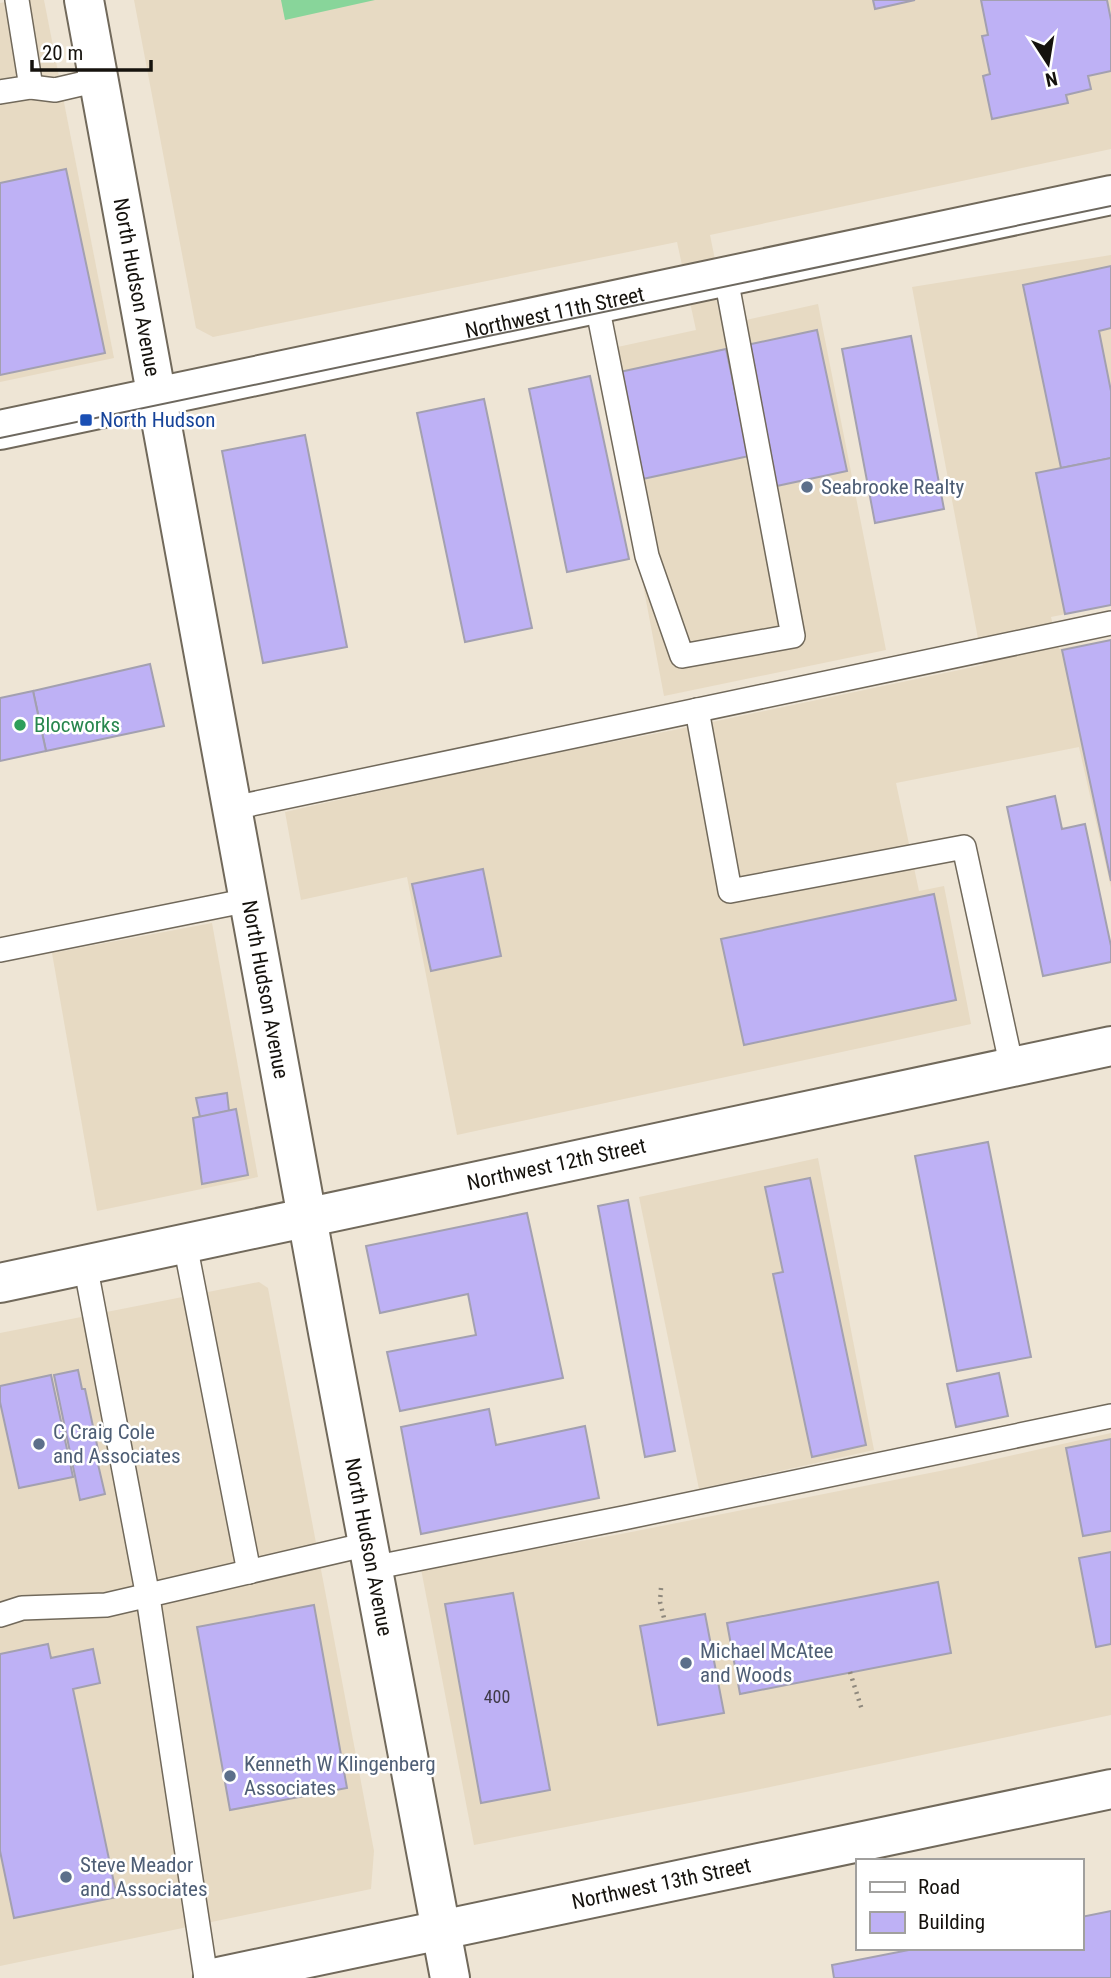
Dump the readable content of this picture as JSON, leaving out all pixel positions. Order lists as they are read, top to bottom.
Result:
{
  "streets": {
    "street": [
      "North Hudson Avenue",
      "Northwest 11th Street",
      "Northwest 12th Street",
      "Northwest 13th Street"
    ]
  },
  "crossings": [
    ["North Hudson Avenue", "Northwest 11th Street"],
    ["North Hudson Avenue", "Northwest 12th Street"],
    ["North Hudson Avenue", "Northwest 13th Street"]
  ],
  "places": {
    "transit": ["North Hudson"],
    "other": [
      "Seabrooke Realty",
      "Blocworks",
      "C Craig Cole and Associates",
      "Michael McAtee and Woods",
      "Kenneth W Klingenberg Associates",
      "Steve Meador and Associates"
    ]
  },
  "house_numbers": ["400"],
  "legend": ["Road", "Building"],
  "scale_bar": "20 m",
  "north": "bottom"
}
